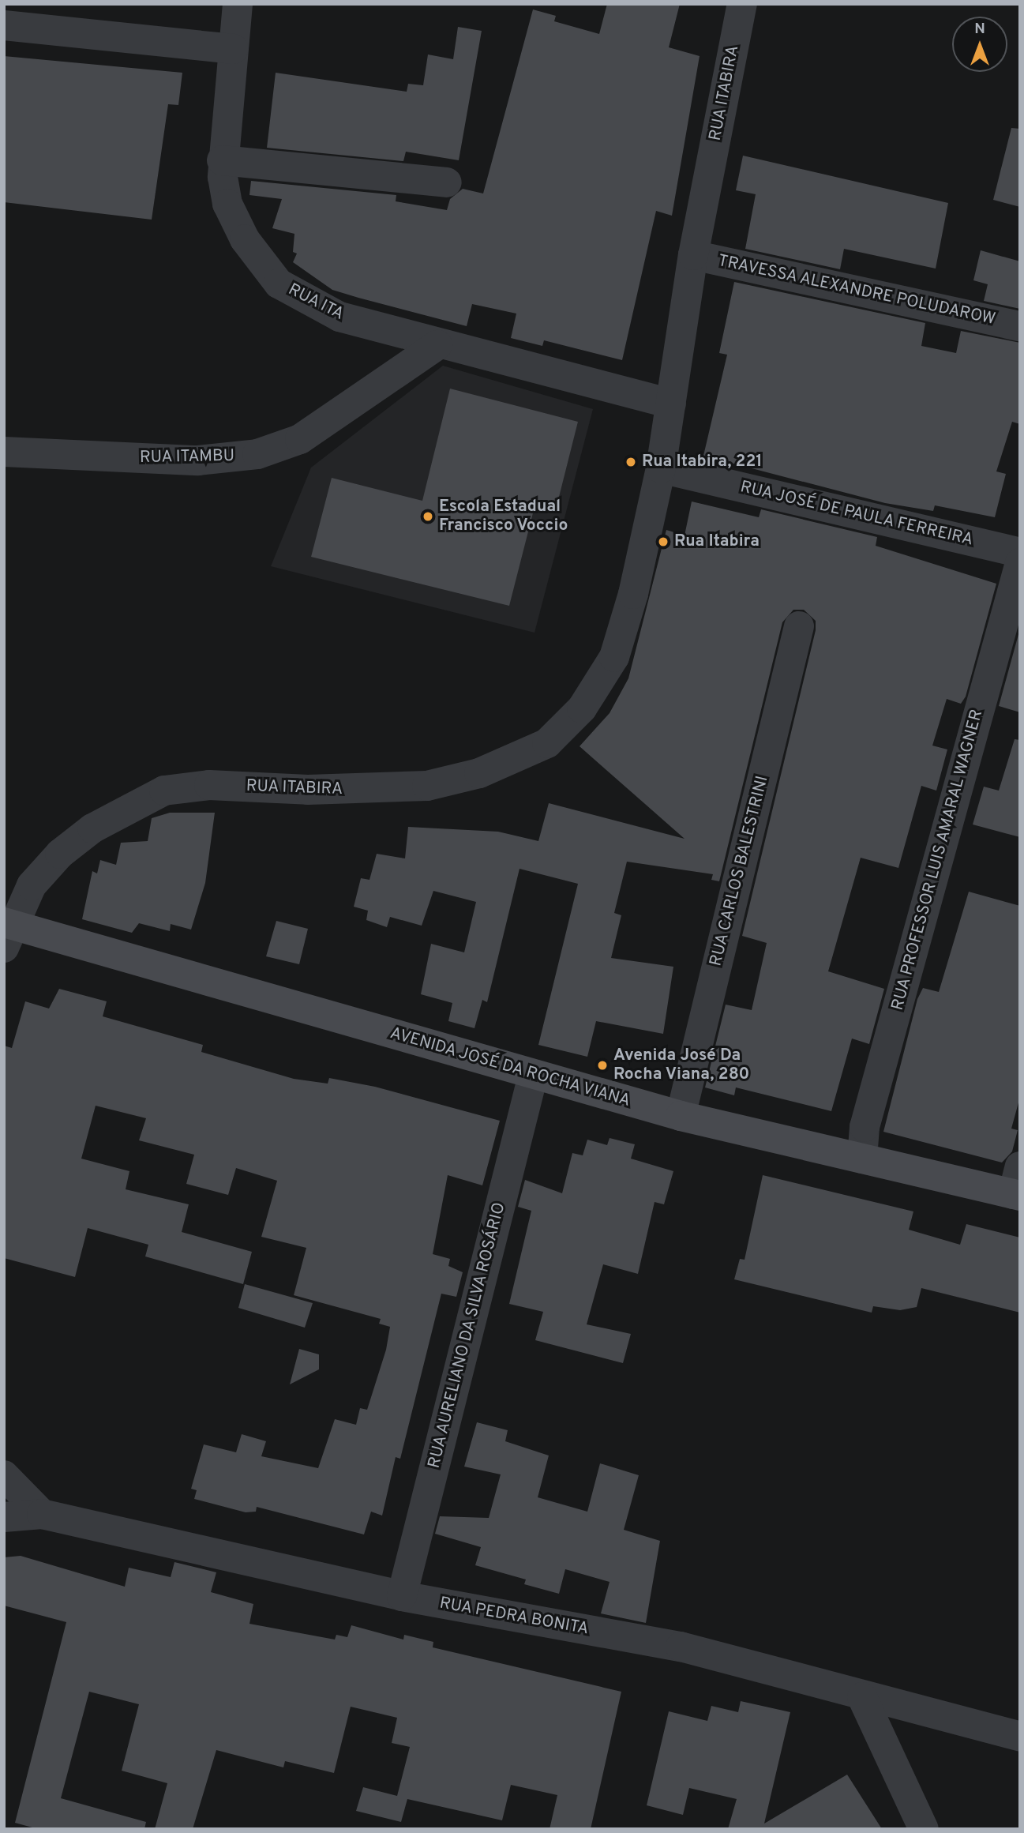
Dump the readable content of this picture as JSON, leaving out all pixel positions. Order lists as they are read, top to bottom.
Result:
{
  "streets": {
    "street": [
      "RUA ITABIRA",
      "TRAVESSA ALEXANDRE POLUDAROW",
      "RUA ITA",
      "RUA ITAMBU",
      "RUA JOSÉ DE PAULA FERREIRA",
      "RUA PROFESSOR LUIS AMARAL WAGNER",
      "RUA CARLOS BALESTRINI",
      "AVENIDA JOSÉ DA ROCHA VIANA",
      "RUA AURELIANO DA SILVA ROSÁRIO",
      "RUA PEDRA BONITA"
    ]
  },
  "crossings": [
    ["RUA ITABIRA", "TRAVESSA ALEXANDRE POLUDAROW"],
    ["RUA ITABIRA", "RUA ITA"],
    ["RUA ITABIRA", "RUA JOSÉ DE PAULA FERREIRA"],
    ["RUA ITABIRA", "AVENIDA JOSÉ DA ROCHA VIANA"],
    ["RUA ITA", "RUA ITAMBU"],
    ["RUA PROFESSOR LUIS AMARAL WAGNER", "AVENIDA JOSÉ DA ROCHA VIANA"],
    ["RUA CARLOS BALESTRINI", "AVENIDA JOSÉ DA ROCHA VIANA"],
    ["AVENIDA JOSÉ DA ROCHA VIANA", "RUA AURELIANO DA SILVA ROSÁRIO"],
    ["RUA AURELIANO DA SILVA ROSÁRIO", "RUA PEDRA BONITA"]
  ],
  "places": [
    "Rua Itabira, 221",
    "Escola Estadual Francisco Voccio",
    "Rua Itabira",
    "Avenida José Da Rocha Viana, 280"
  ],
  "north": "top"
}
